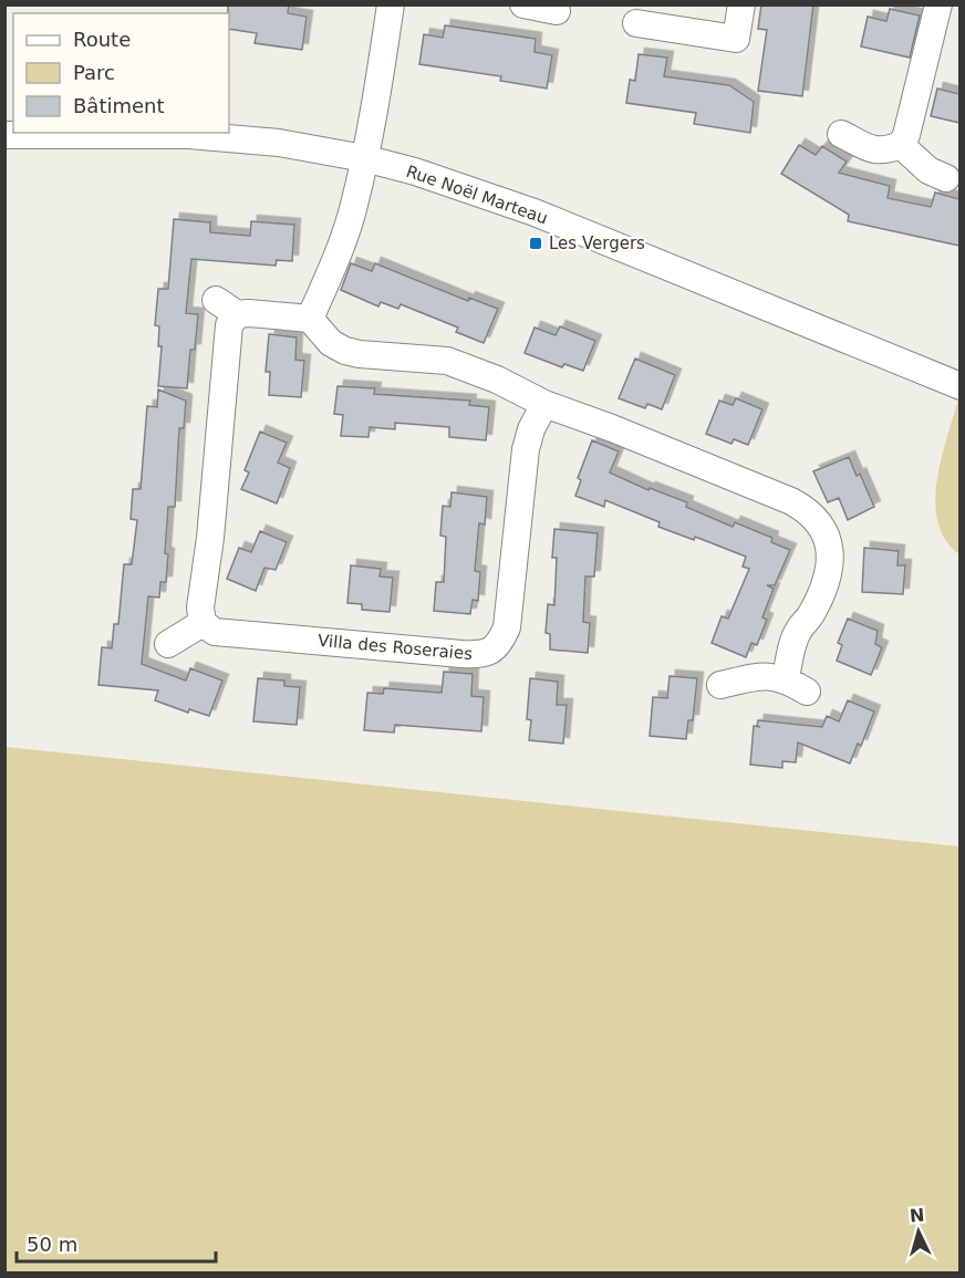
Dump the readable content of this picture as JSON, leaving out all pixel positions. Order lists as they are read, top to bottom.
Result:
{
  "streets": {
    "street": ["Rue Noël Marteau", "Villa des Roseraies"]
  },
  "places": {
    "transit": ["Les Vergers"]
  },
  "legend": ["Route", "Parc", "Bâtiment"],
  "scale_bar": "50 m",
  "north": "top"
}
